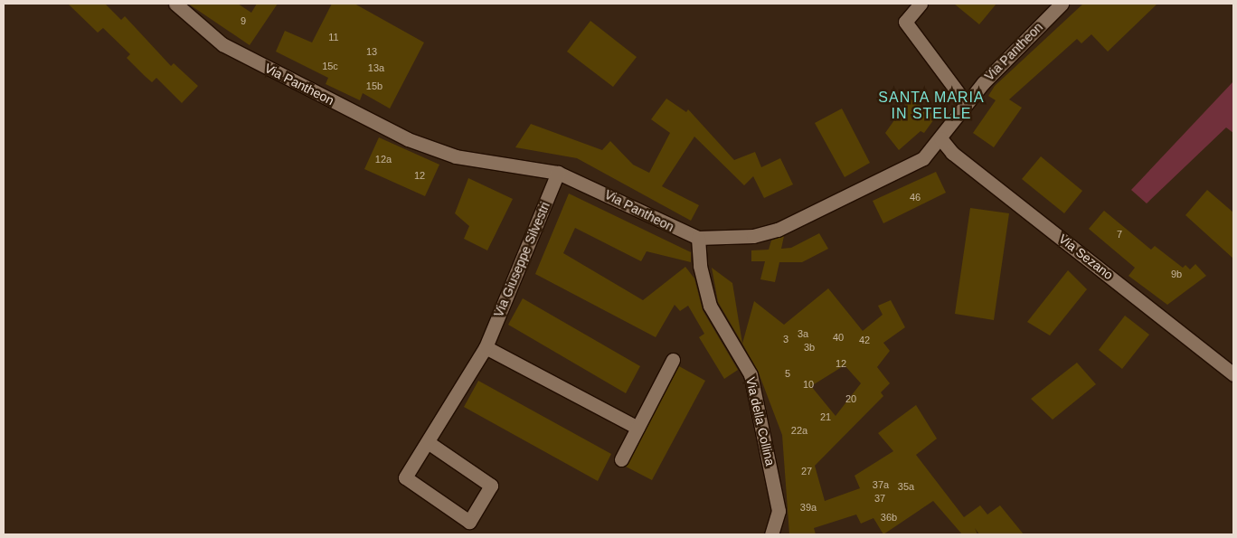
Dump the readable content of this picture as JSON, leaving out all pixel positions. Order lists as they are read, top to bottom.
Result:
{
  "streets": {
    "street": [
      "Via Pantheon",
      "Via Sezano",
      "Via Giuseppe Silvestri",
      "Via della Collina"
    ]
  },
  "crossings": [
    ["Via Pantheon", "Via Sezano"],
    ["Via Pantheon", "Via Giuseppe Silvestri"],
    ["Via Pantheon", "Via della Collina"]
  ],
  "districts": ["SANTA MARIA IN STELLE"],
  "house_numbers": [
    "9",
    "11",
    "13",
    "15c",
    "13a",
    "15b",
    "12a",
    "12",
    "46",
    "7",
    "9b",
    "3a",
    "40",
    "3",
    "42",
    "3b",
    "12",
    "5",
    "10",
    "20",
    "21",
    "22a",
    "27",
    "37a",
    "35a",
    "37",
    "39a",
    "36b"
  ]
}
